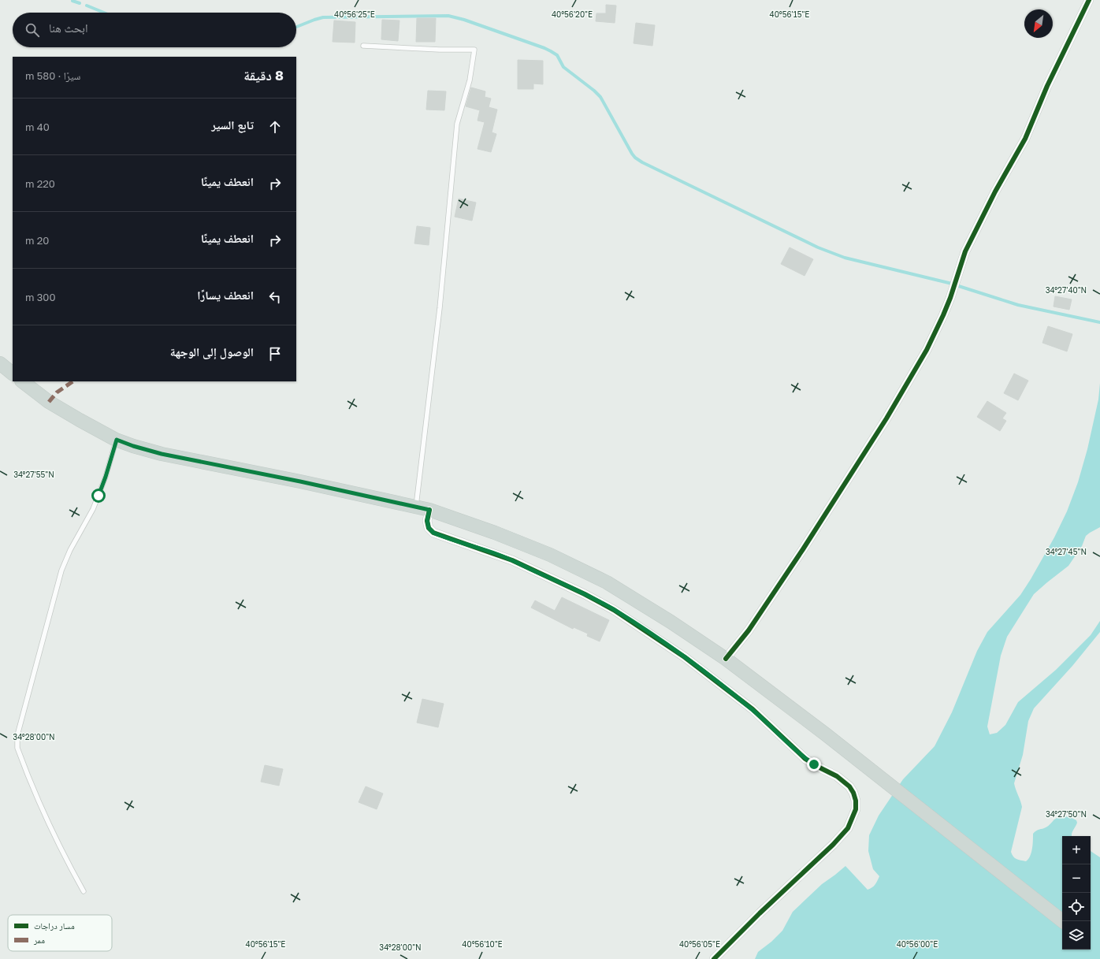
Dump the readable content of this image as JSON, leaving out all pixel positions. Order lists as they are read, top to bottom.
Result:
{
  "legend": ["مسار دراجات", "ممر"],
  "north": "bottom left",
  "page": {
    "search": "ابحث هنا",
    "heading": ["8 دقيقة", "سيرًا · 580 m"],
    "list": [
      ["تابع السير", "40 m"],
      ["انعطف يمينًا", "220 m"],
      ["انعطف يمينًا", "20 m"],
      ["انعطف يسارًا", "300 m"],
      "الوصول إلى الوجهة"
    ],
    "map_buttons": ["+", "−"]
  },
  "coordinates": [
    "40°56'25\"E",
    "40°56'20\"E",
    "40°56'15\"E",
    "34°27'40\"N",
    "34°27'55\"N",
    "34°27'45\"N",
    "34°28'00\"N",
    "34°27'50\"N",
    "40°56'10\"E",
    "40°56'05\"E",
    "40°56'00\"E"
  ]
}
